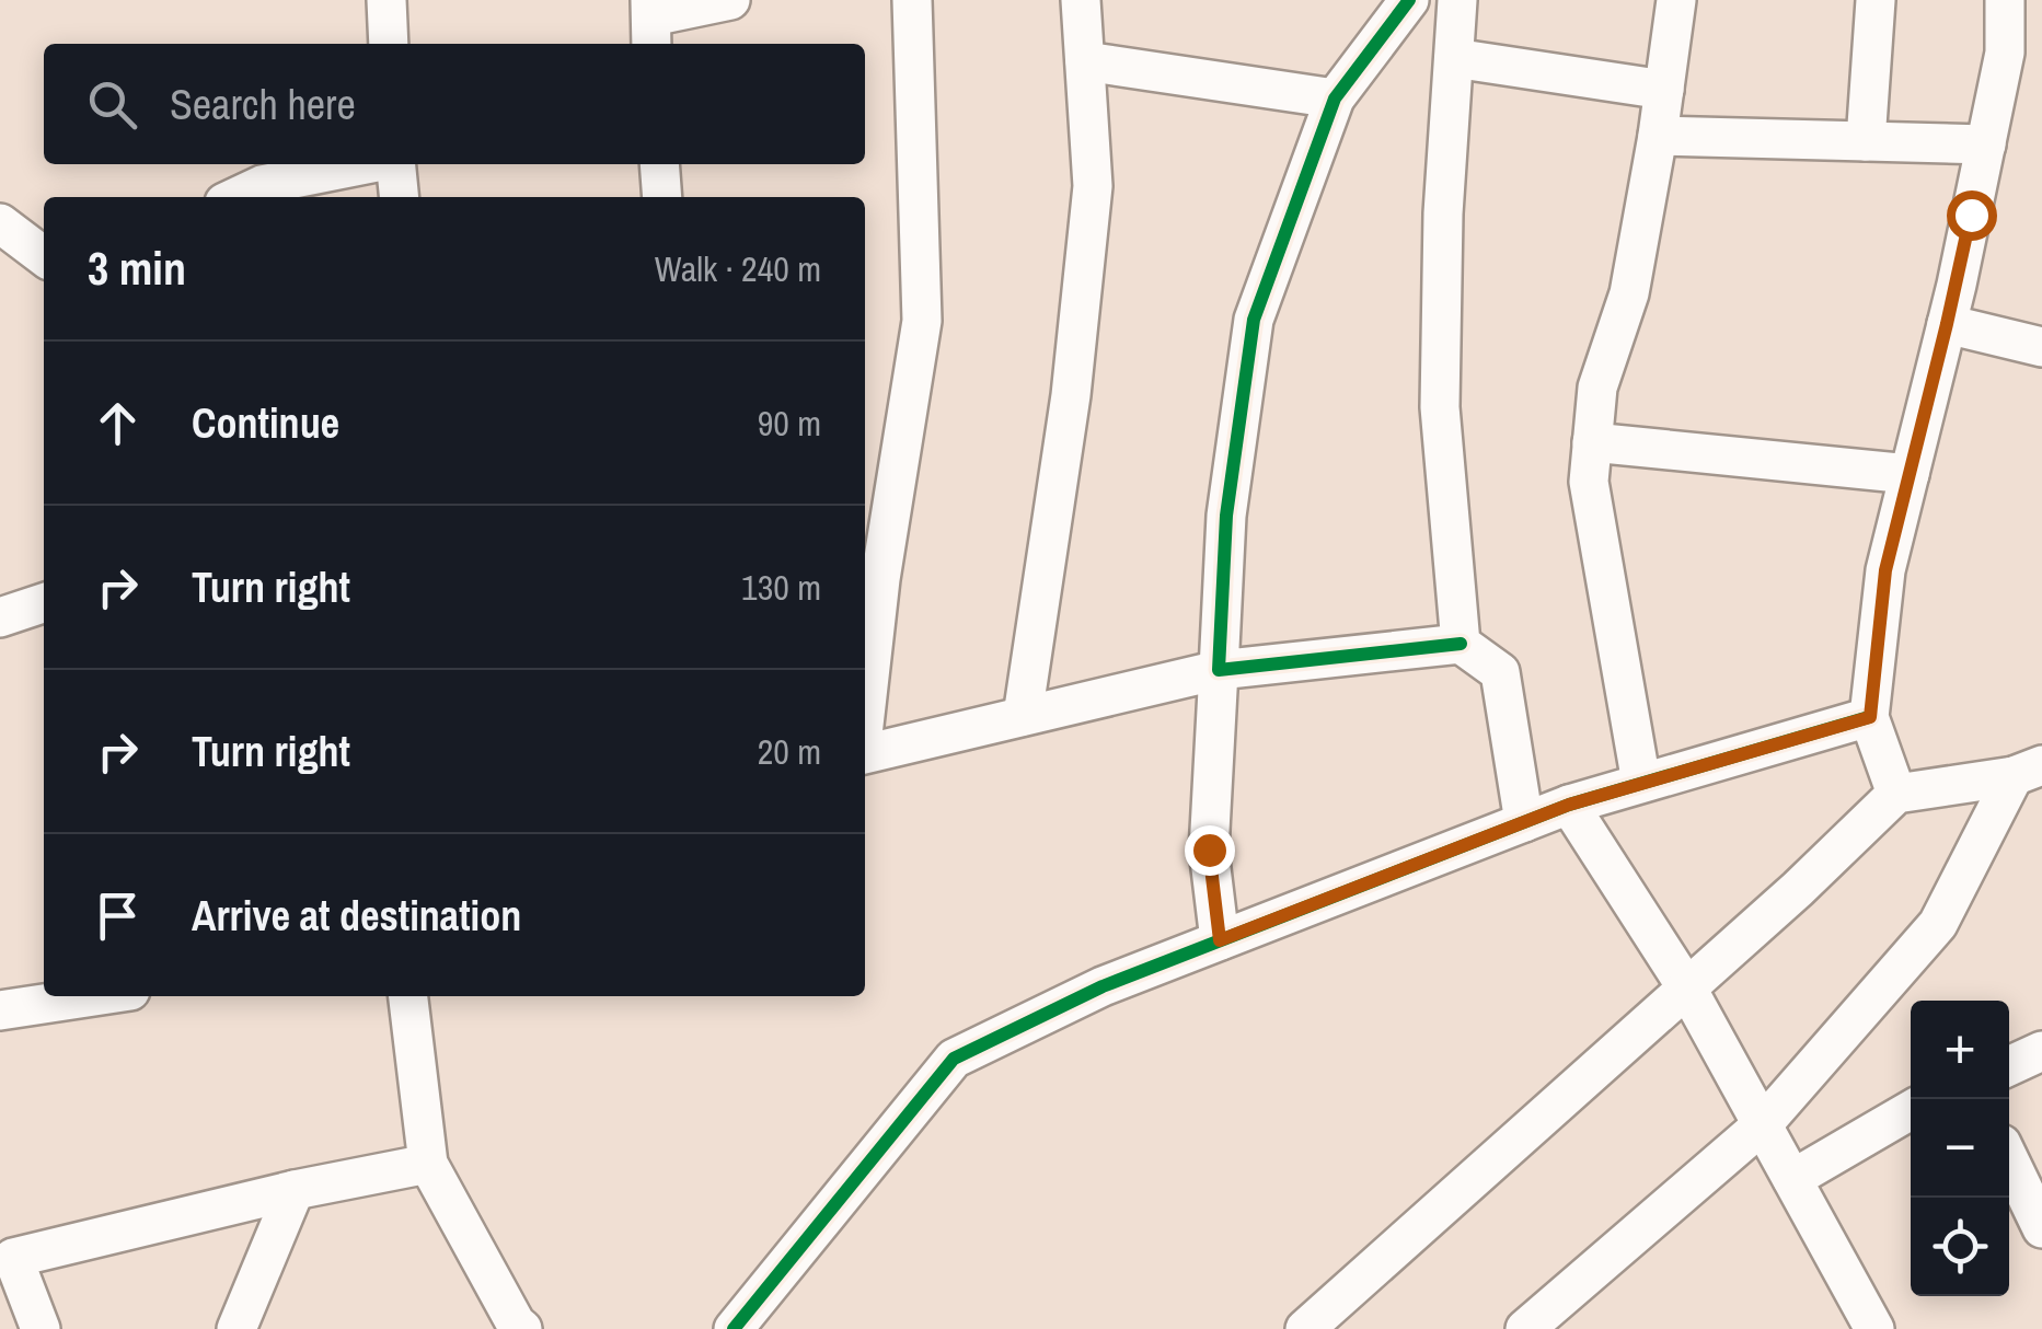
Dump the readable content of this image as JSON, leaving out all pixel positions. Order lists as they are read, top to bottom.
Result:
{
  "page": {
    "search": "Search here",
    "heading": ["3 min", "Walk · 240 m"],
    "list": [
      ["Continue", "90 m"],
      ["Turn right", "130 m"],
      ["Turn right", "20 m"],
      "Arrive at destination"
    ],
    "map_buttons": ["+", "−"]
  }
}
